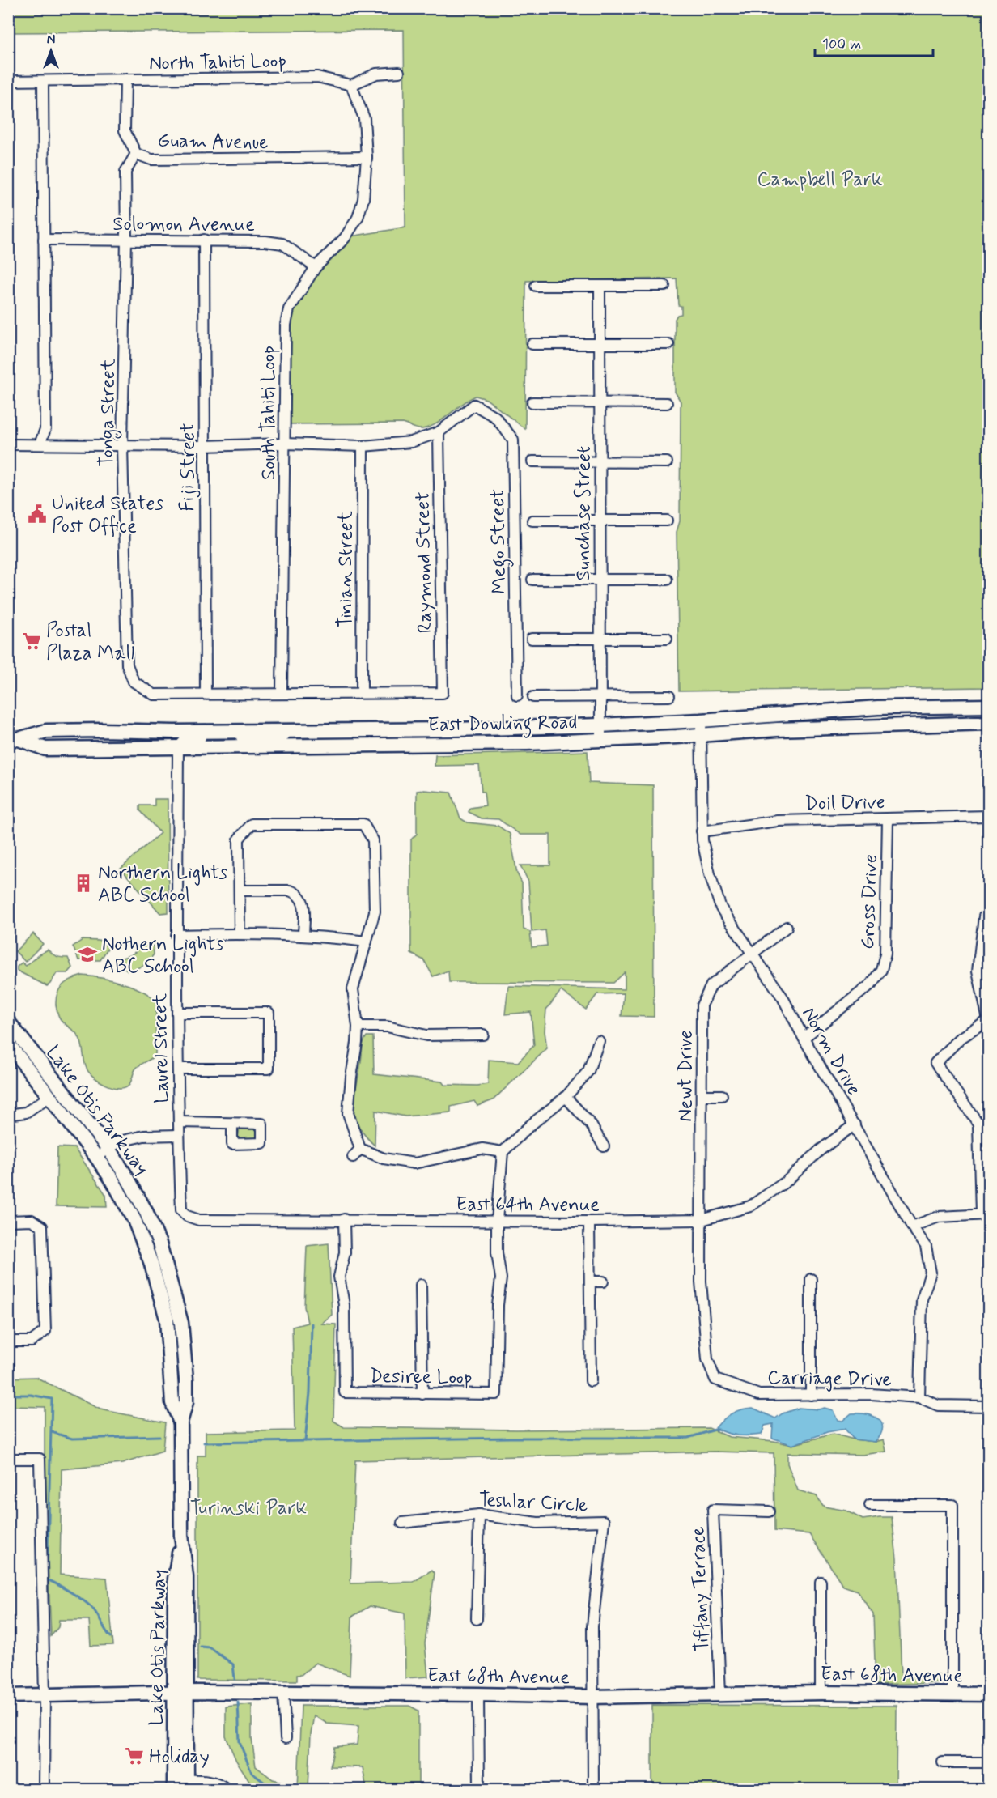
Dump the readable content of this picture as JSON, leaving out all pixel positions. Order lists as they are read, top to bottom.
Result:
{
  "streets": {
    "main road": ["East Dowling Road", "Lake Otis Parkway", "East 68th Avenue"],
    "street": [
      "North Tahiti Loop",
      "Guam Avenue",
      "Solomon Avenue",
      "Tonga Street",
      "South Tahiti Loop",
      "Fiji Street",
      "Sunchase Street",
      "Mego Street",
      "Raymond Street",
      "Tinian Street",
      "Doil Drive",
      "Gross Drive",
      "Laurel Street",
      "Norm Drive",
      "Newt Drive",
      "East 64th Avenue",
      "Desiree Loop",
      "Carriage Drive",
      "Teshlar Circle",
      "Tiffany Terrace"
    ]
  },
  "crossings": [
    ["North Tahiti Loop", "Guam Avenue"],
    ["Guam Avenue", "Tonga Street"],
    ["Guam Avenue", "South Tahiti Loop"],
    ["Solomon Avenue", "Tonga Street"],
    ["Solomon Avenue", "South Tahiti Loop"],
    ["Solomon Avenue", "Fiji Street"],
    ["Tonga Street", "South Tahiti Loop"],
    ["Tonga Street", "Fiji Street"],
    ["Tonga Street", "Raymond Street"],
    ["Tonga Street", "Tinian Street"],
    ["Sunchase Street", "East Dowling Road"],
    ["Mego Street", "Raymond Street"],
    ["East Dowling Road", "Laurel Street"],
    ["East Dowling Road", "Norm Drive"],
    ["Doil Drive", "Gross Drive"],
    ["Doil Drive", "Norm Drive"],
    ["Gross Drive", "Norm Drive"],
    ["Laurel Street", "East 64th Avenue"],
    ["Norm Drive", "Newt Drive"],
    ["Norm Drive", "East 64th Avenue"],
    ["Norm Drive", "Carriage Drive"],
    ["Newt Drive", "East 64th Avenue"],
    ["Newt Drive", "Carriage Drive"],
    ["Lake Otis Parkway", "East 68th Avenue"],
    ["East 64th Avenue", "Desiree Loop"],
    ["East 64th Avenue", "Carriage Drive"],
    ["Teshlar Circle", "East 68th Avenue"],
    ["Tiffany Terrace", "East 68th Avenue"]
  ],
  "parks": ["Campbell Park", "Turinski Park"],
  "places": {
    "public building": ["United States Post Office"],
    "supermarket": ["Postal Plaza Mall", "Holiday"],
    "building": ["Northern Lights ABC School"],
    "school or university": ["Nothern Lights ABC School"]
  },
  "scale_bar": "100 m",
  "north": "top"
}
